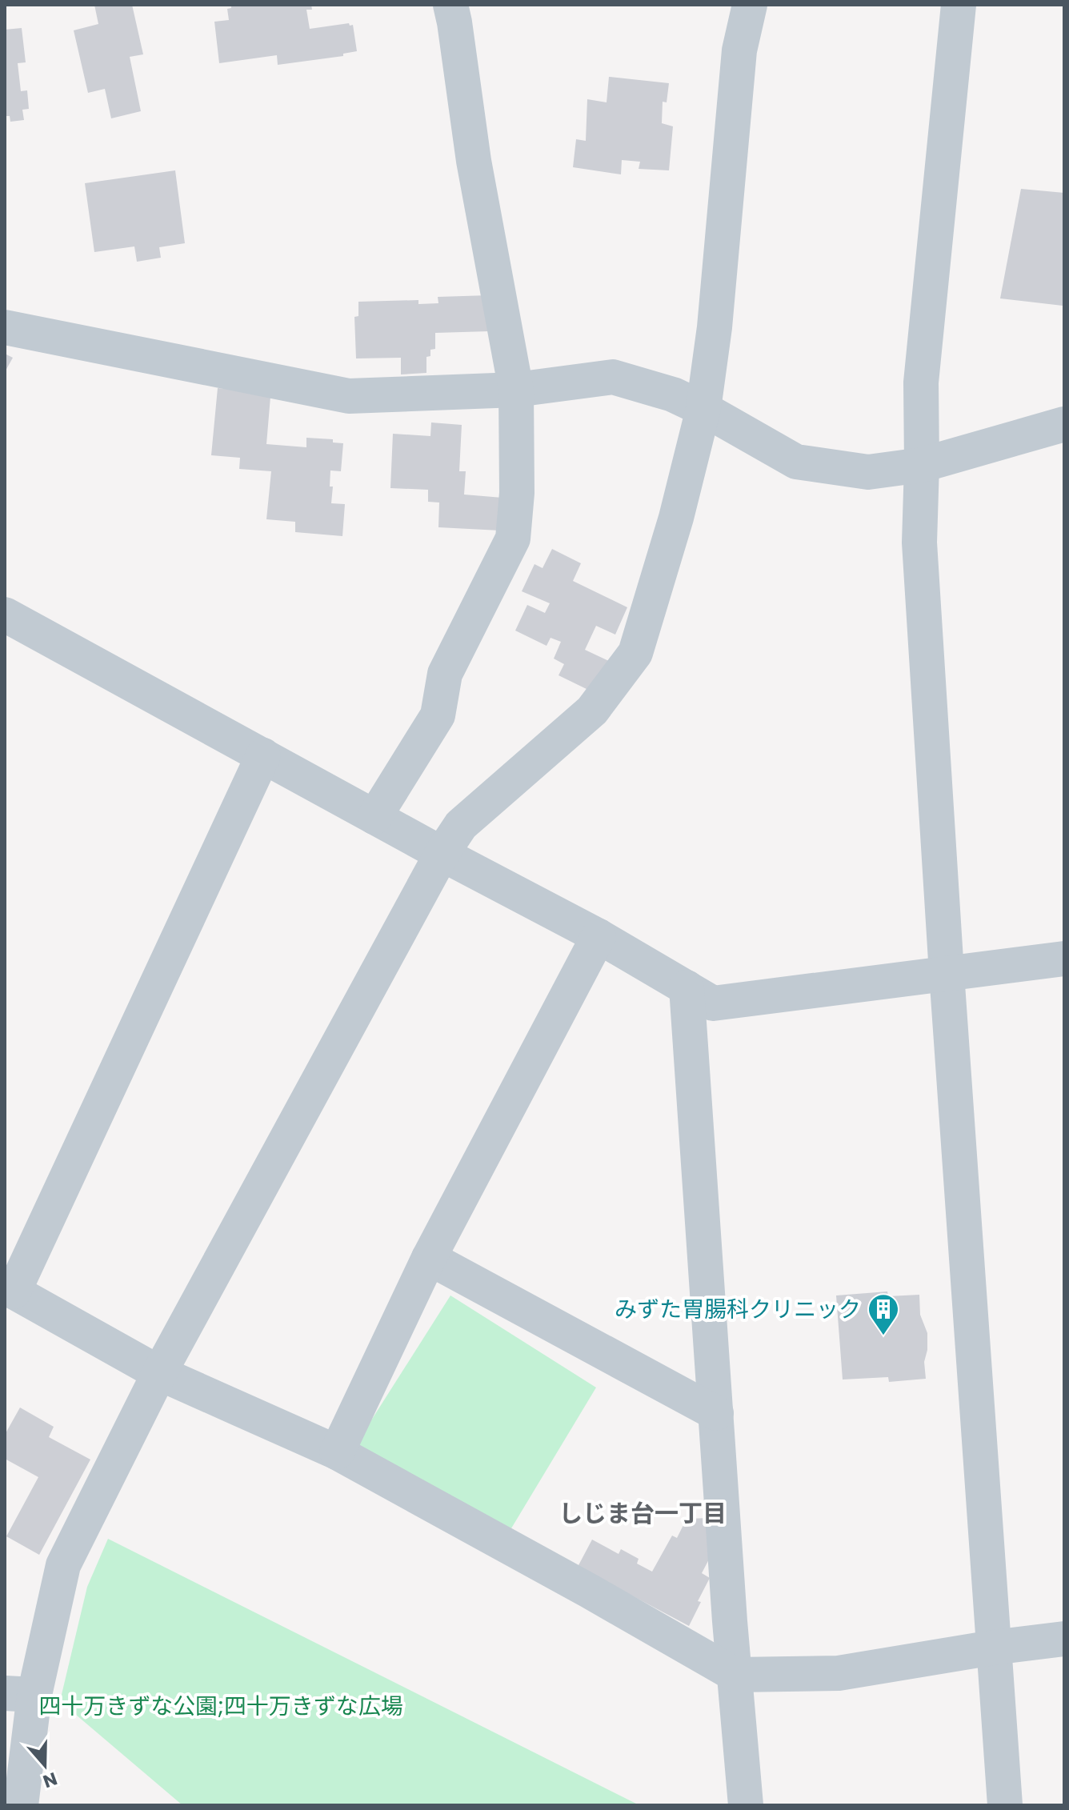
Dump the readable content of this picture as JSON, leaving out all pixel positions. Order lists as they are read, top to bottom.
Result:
{
  "districts": ["しじま台一丁目"],
  "parks": ["四十万きずな公園;四十万きずな広場"],
  "places": {
    "building": ["みずた胃腸科クリニック"]
  },
  "north": "bottom"
}
